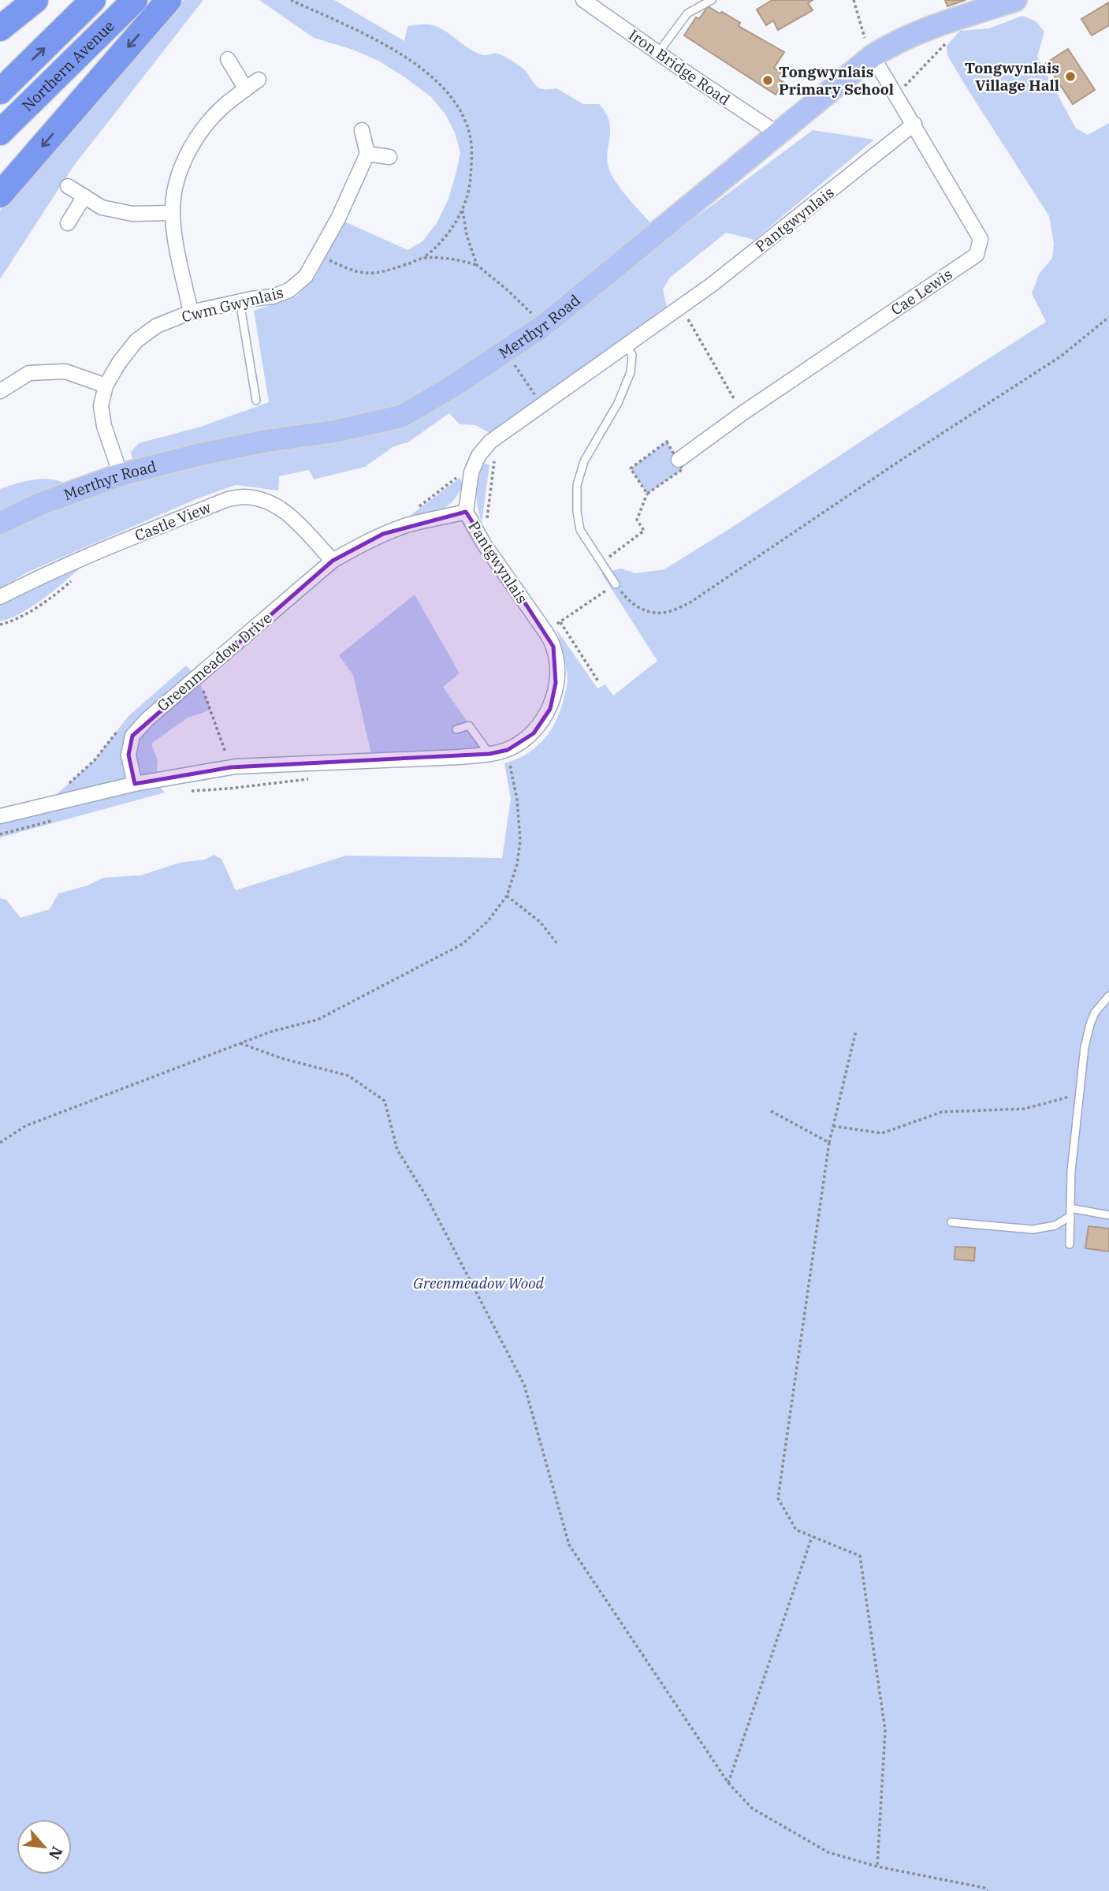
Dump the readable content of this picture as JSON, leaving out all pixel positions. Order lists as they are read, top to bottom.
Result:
{
  "streets": {
    "highway": ["Northern Avenue"],
    "main road": ["Merthyr Road"],
    "street": [
      "Iron Bridge Road",
      "Pantgwynlais",
      "Cae Lewis",
      "Cwm Gwynlais",
      "Castle View",
      "Greenmeadow Drive"
    ]
  },
  "crossings": [
    ["Iron Bridge Road", "Merthyr Road"],
    ["Pantgwynlais", "Cae Lewis"],
    ["Pantgwynlais", "Greenmeadow Drive"],
    ["Cae Lewis", "Merthyr Road"],
    ["Cwm Gwynlais", "Merthyr Road"],
    ["Castle View", "Greenmeadow Drive"]
  ],
  "parks": ["Greenmeadow Wood"],
  "places": ["Tongwynlais Village Hall", "Tongwynlais Primary School"],
  "north": "bottom right"
}
